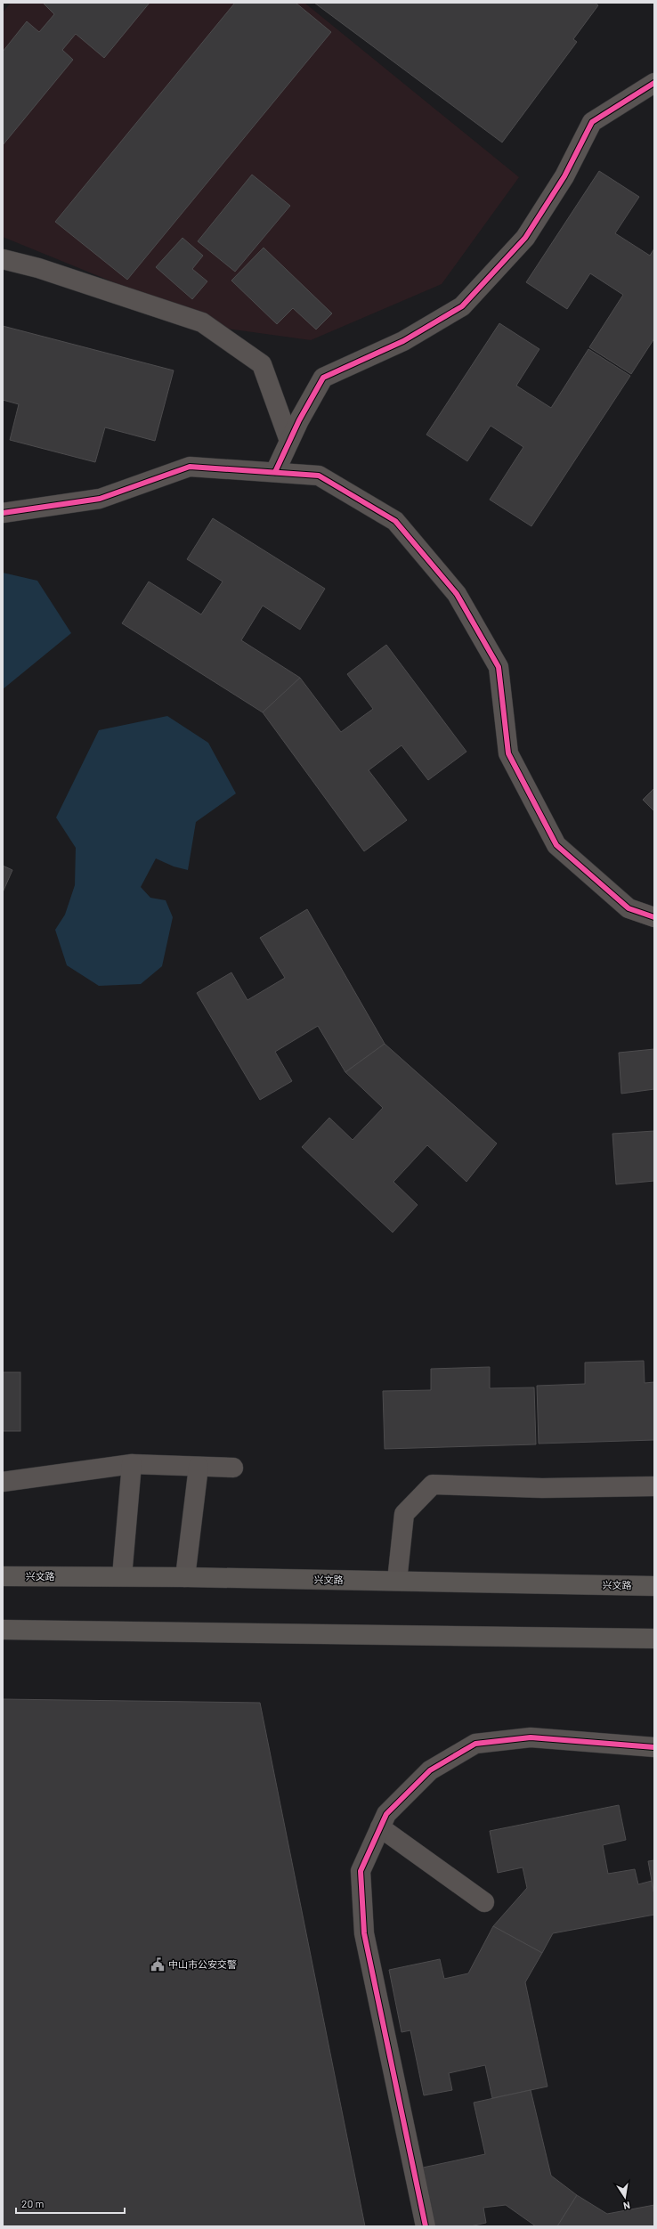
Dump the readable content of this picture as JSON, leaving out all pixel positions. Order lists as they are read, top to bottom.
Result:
{
  "streets": {
    "main road": ["兴文路"]
  },
  "places": {
    "public building": ["中山市公安交警"]
  },
  "scale_bar": "20 m",
  "north": "bottom"
}
